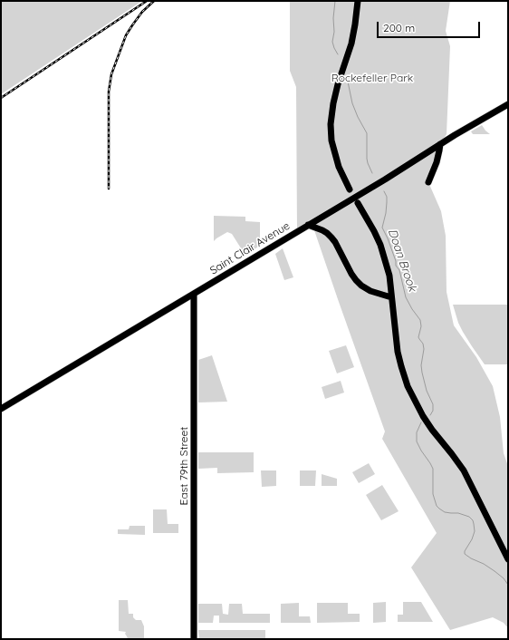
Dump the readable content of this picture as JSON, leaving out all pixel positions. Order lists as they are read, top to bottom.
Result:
{
  "streets": {
    "main road": ["Saint Clair Avenue", "East 79th Street"]
  },
  "crossings": [
    ["Saint Clair Avenue", "East 79th Street"]
  ],
  "water": ["Doan Brook"],
  "parks": ["Rockefeller Park"],
  "scale_bar": "200 m"
}
